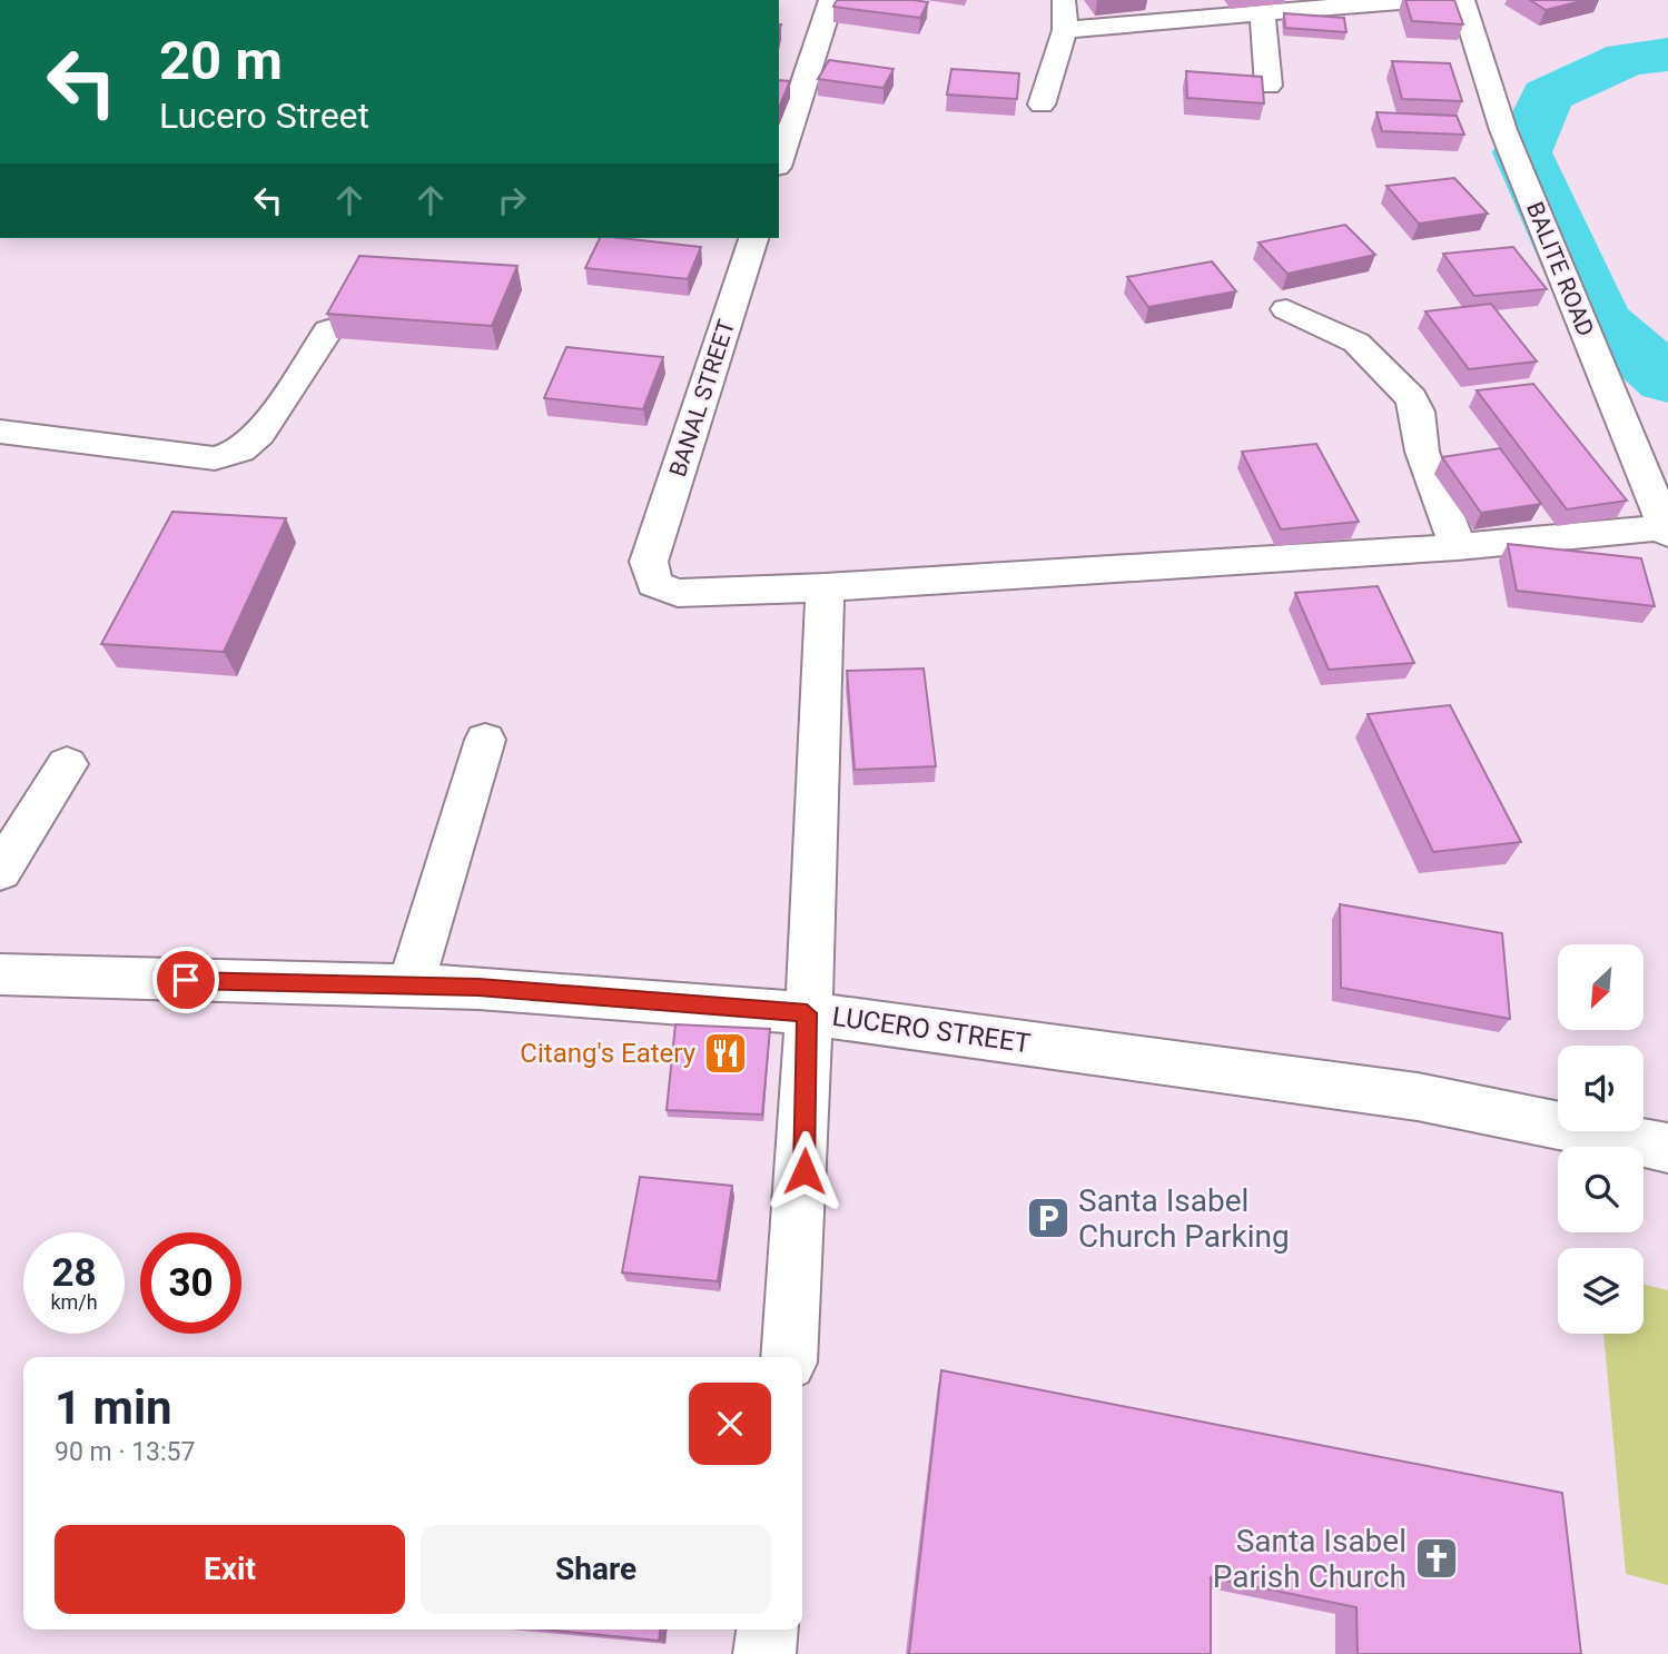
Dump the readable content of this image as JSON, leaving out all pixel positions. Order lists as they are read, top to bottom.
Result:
{
  "streets": {
    "street": ["BALITE ROAD", "BANAL STREET", "LUCERO STREET"]
  },
  "places": {
    "restaurant": ["Citang's Eatery"],
    "parking": ["Santa Isabel Church Parking"],
    "church": ["Santa Isabel Parish Church"]
  },
  "north": "bottom left",
  "page": {
    "turn": ["20 m", "Lucero Street"],
    "speed": "28 km/h",
    "limit": "30",
    "heading": ["1 min", "90 m · 13:57"],
    "buttons": ["Exit", "Share"]
  }
}
